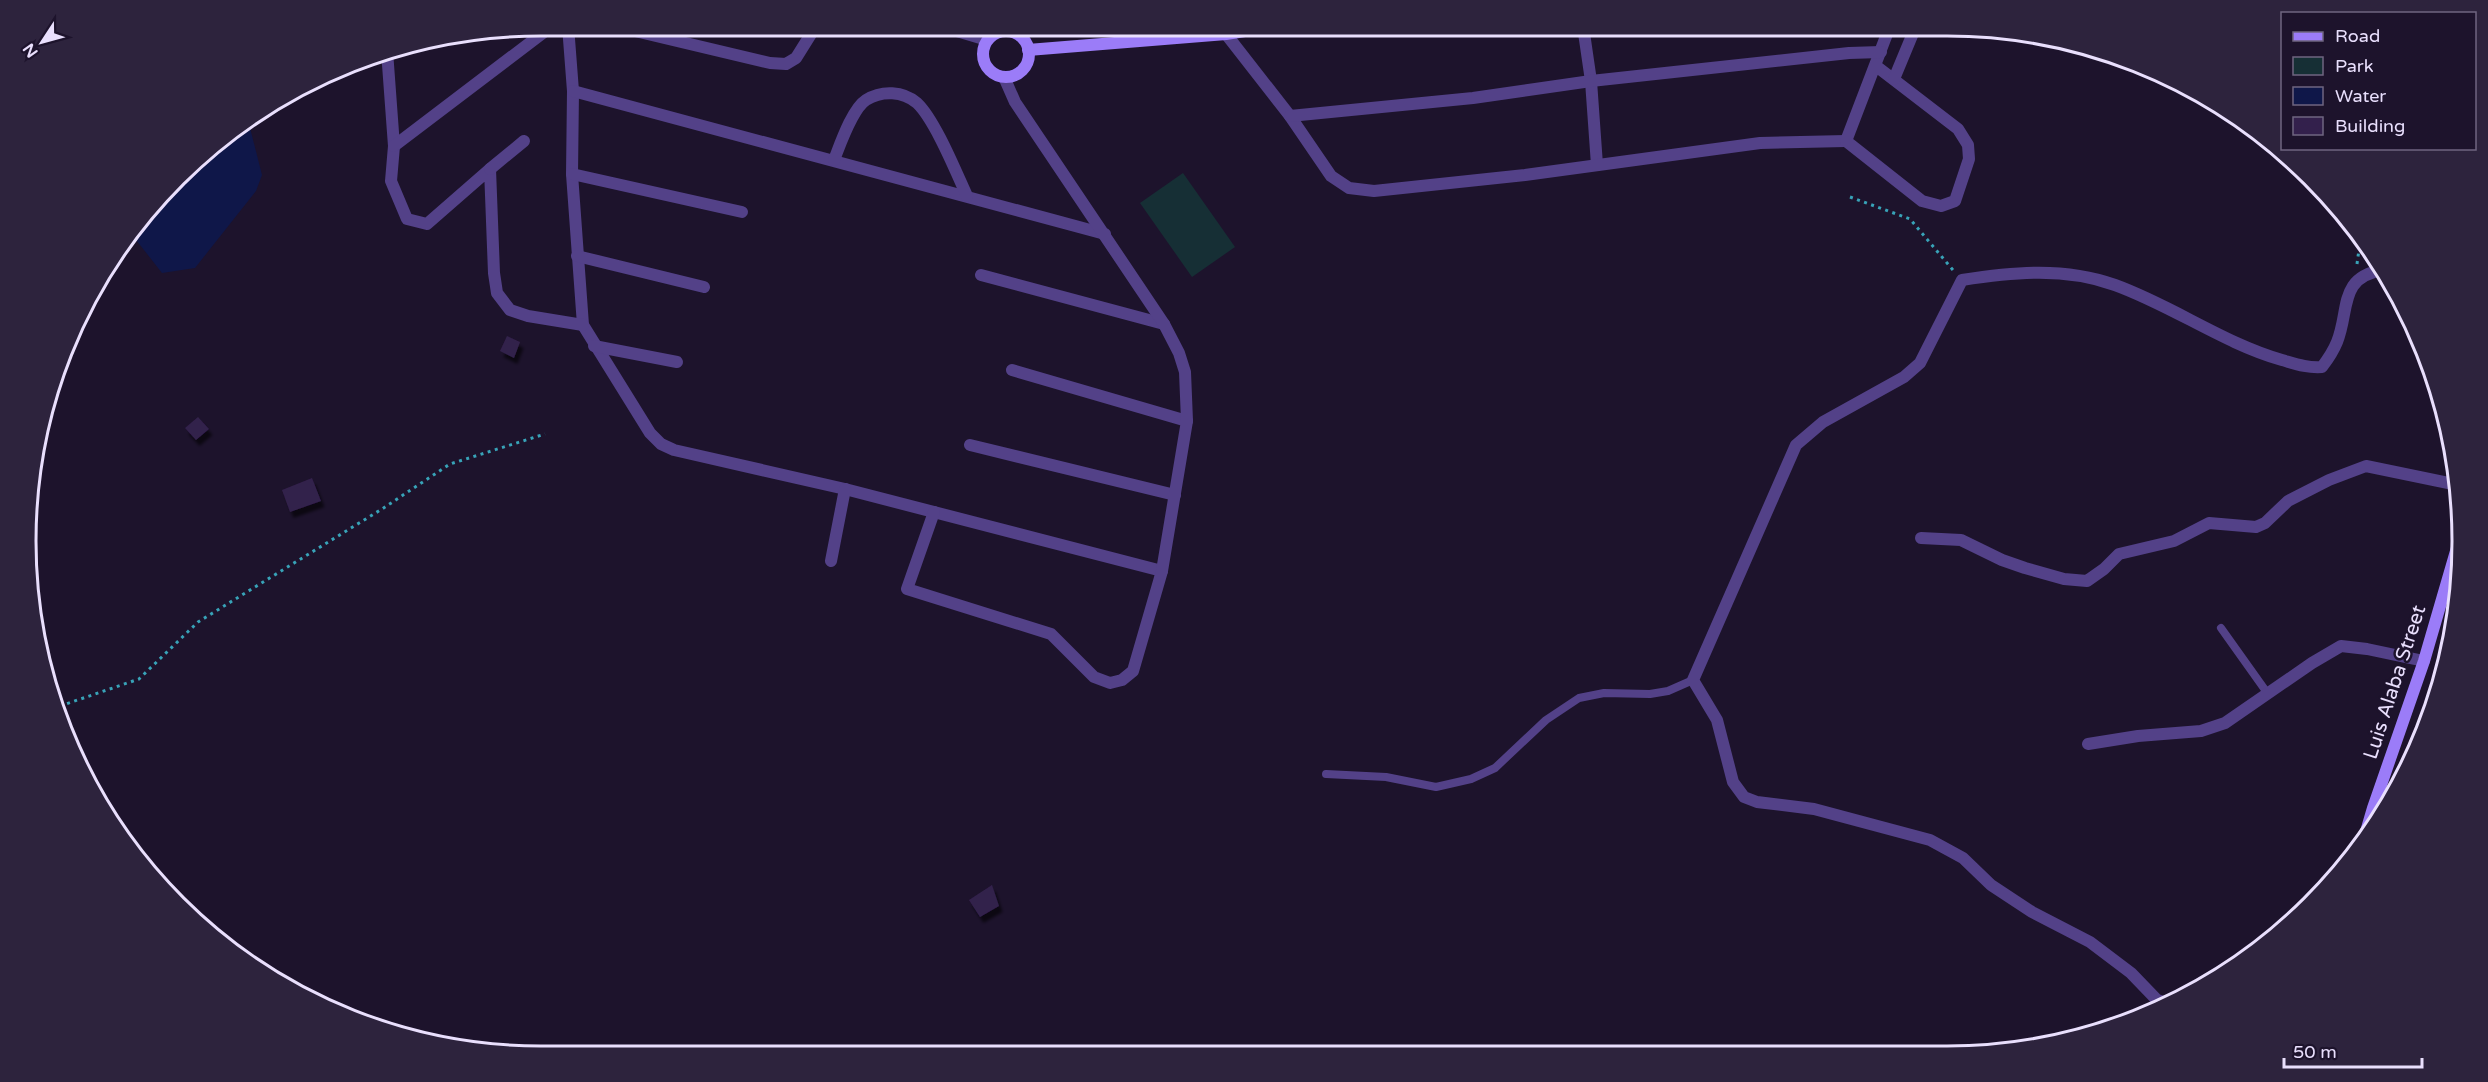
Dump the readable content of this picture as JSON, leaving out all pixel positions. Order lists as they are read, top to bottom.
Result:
{
  "streets": {
    "street": ["Luis Alaba Street"]
  },
  "legend": [
    "Road",
    "Park",
    "Water",
    "Building"
  ],
  "scale_bar": "50 m",
  "north": "bottom left"
}
